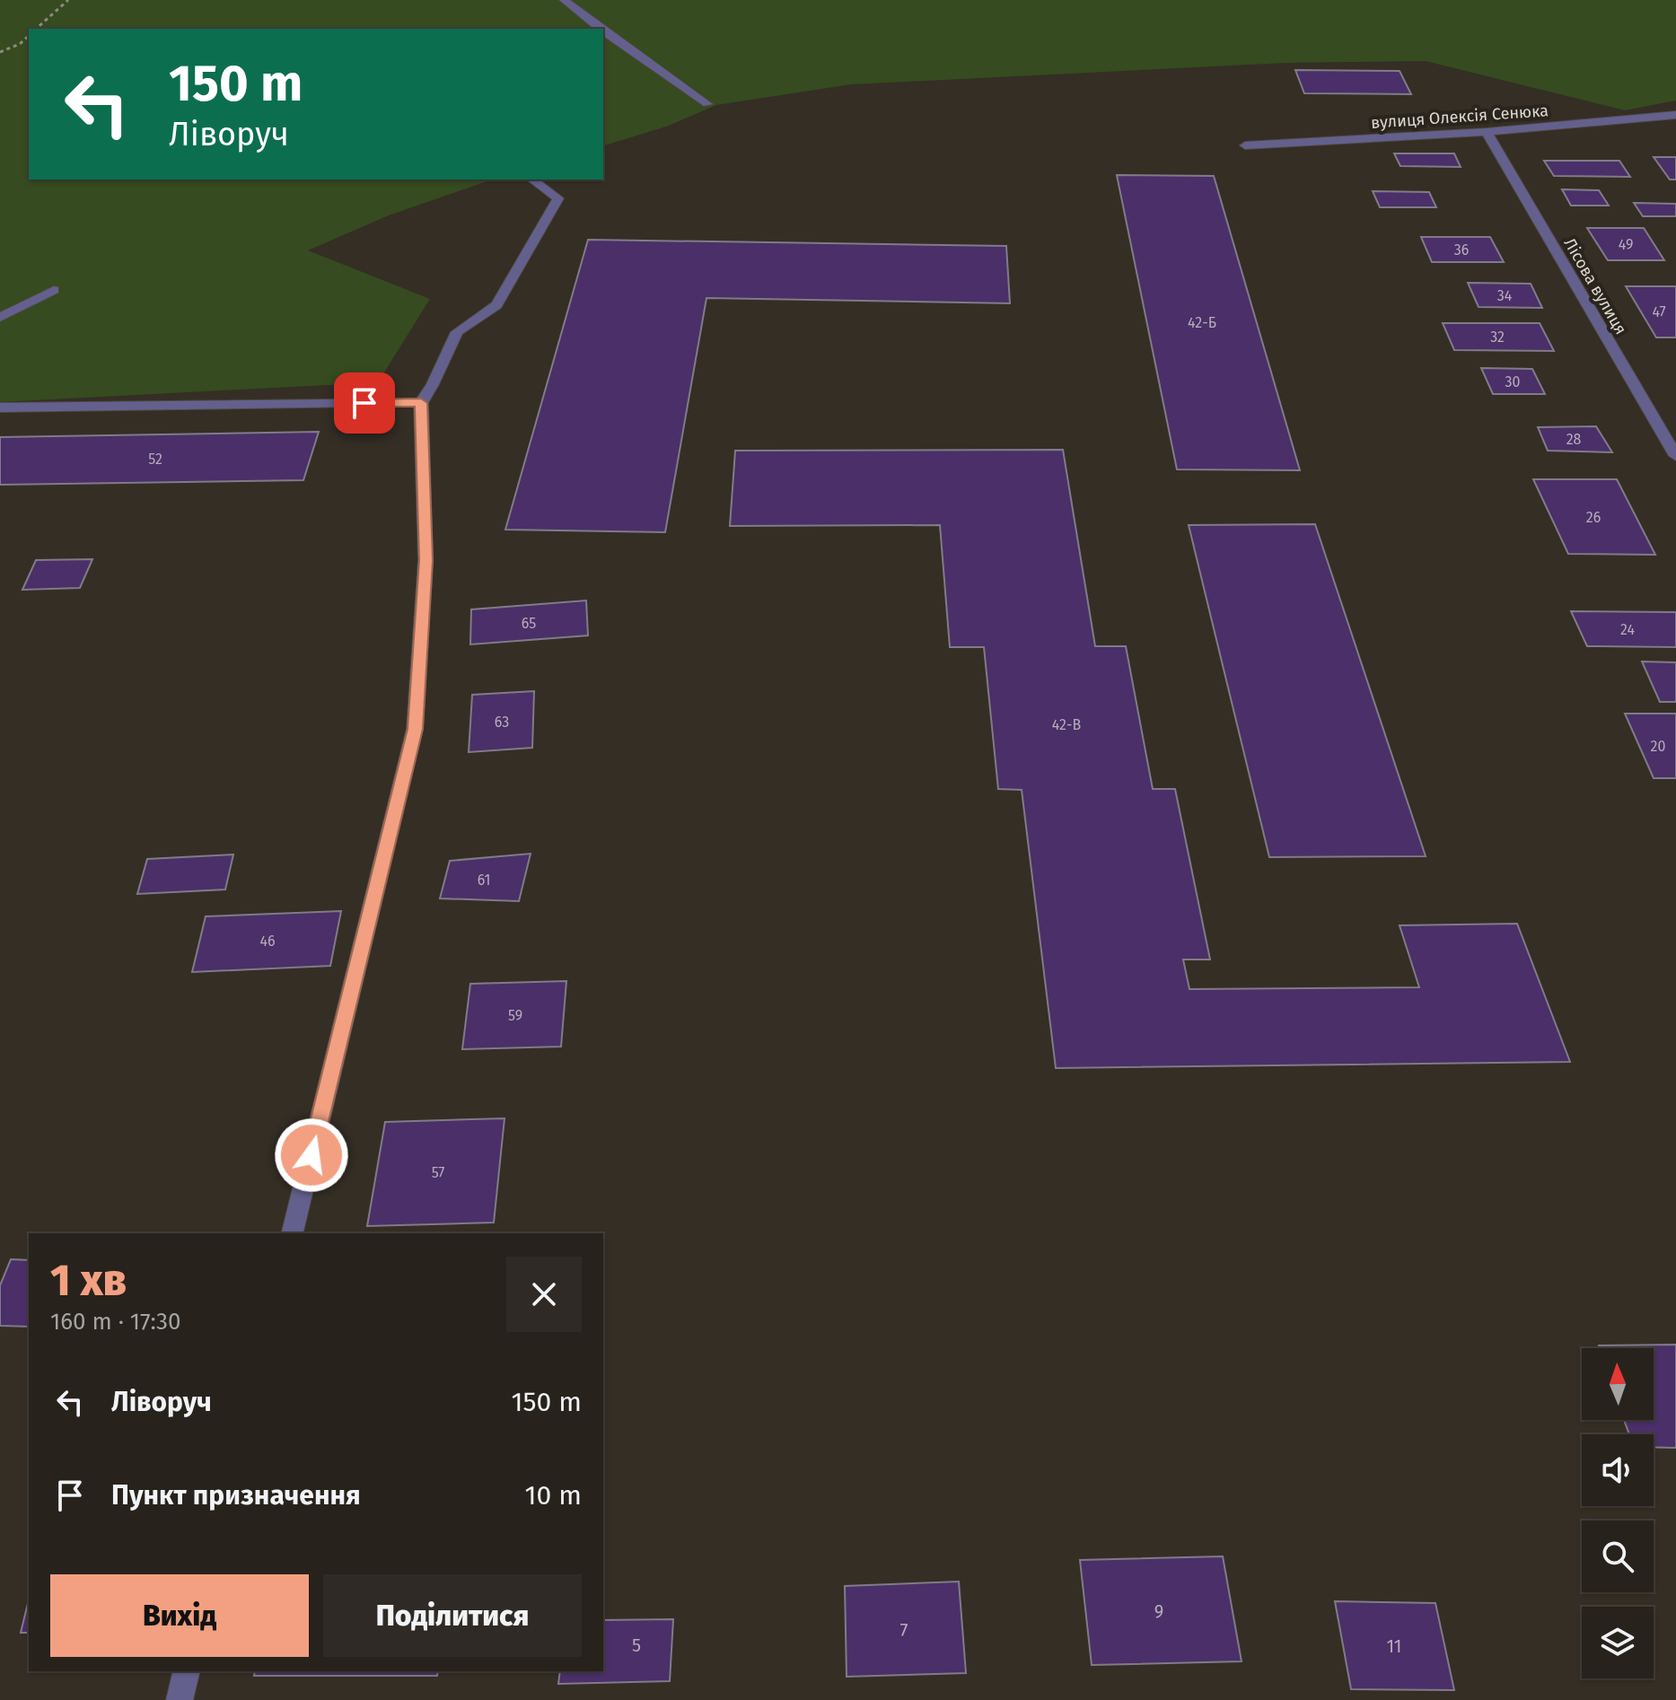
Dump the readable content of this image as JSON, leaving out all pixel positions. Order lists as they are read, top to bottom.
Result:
{
  "streets": {
    "street": ["вулиця Олексія Сенюка", "Лісова вулиця"]
  },
  "crossings": [
    ["вулиця Олексія Сенюка", "Лісова вулиця"]
  ],
  "house_numbers": [
    "49",
    "36",
    "34",
    "47",
    "42-Б",
    "32",
    "30",
    "28",
    "52",
    "26",
    "65",
    "24",
    "63",
    "42-В",
    "20",
    "61",
    "46",
    "59",
    "57",
    "9",
    "7",
    "5",
    "11"
  ],
  "north": "top",
  "page": {
    "turn": ["150 m", "Ліворуч"],
    "heading": ["1 хв", "160 m · 17:30"],
    "list": [
      {
        "name": "Ліворуч",
        "value": "150 m"
      },
      {
        "name": "Пункт призначення",
        "value": "10 m"
      }
    ],
    "buttons": ["Вихід", "Поділитися"]
  }
}
